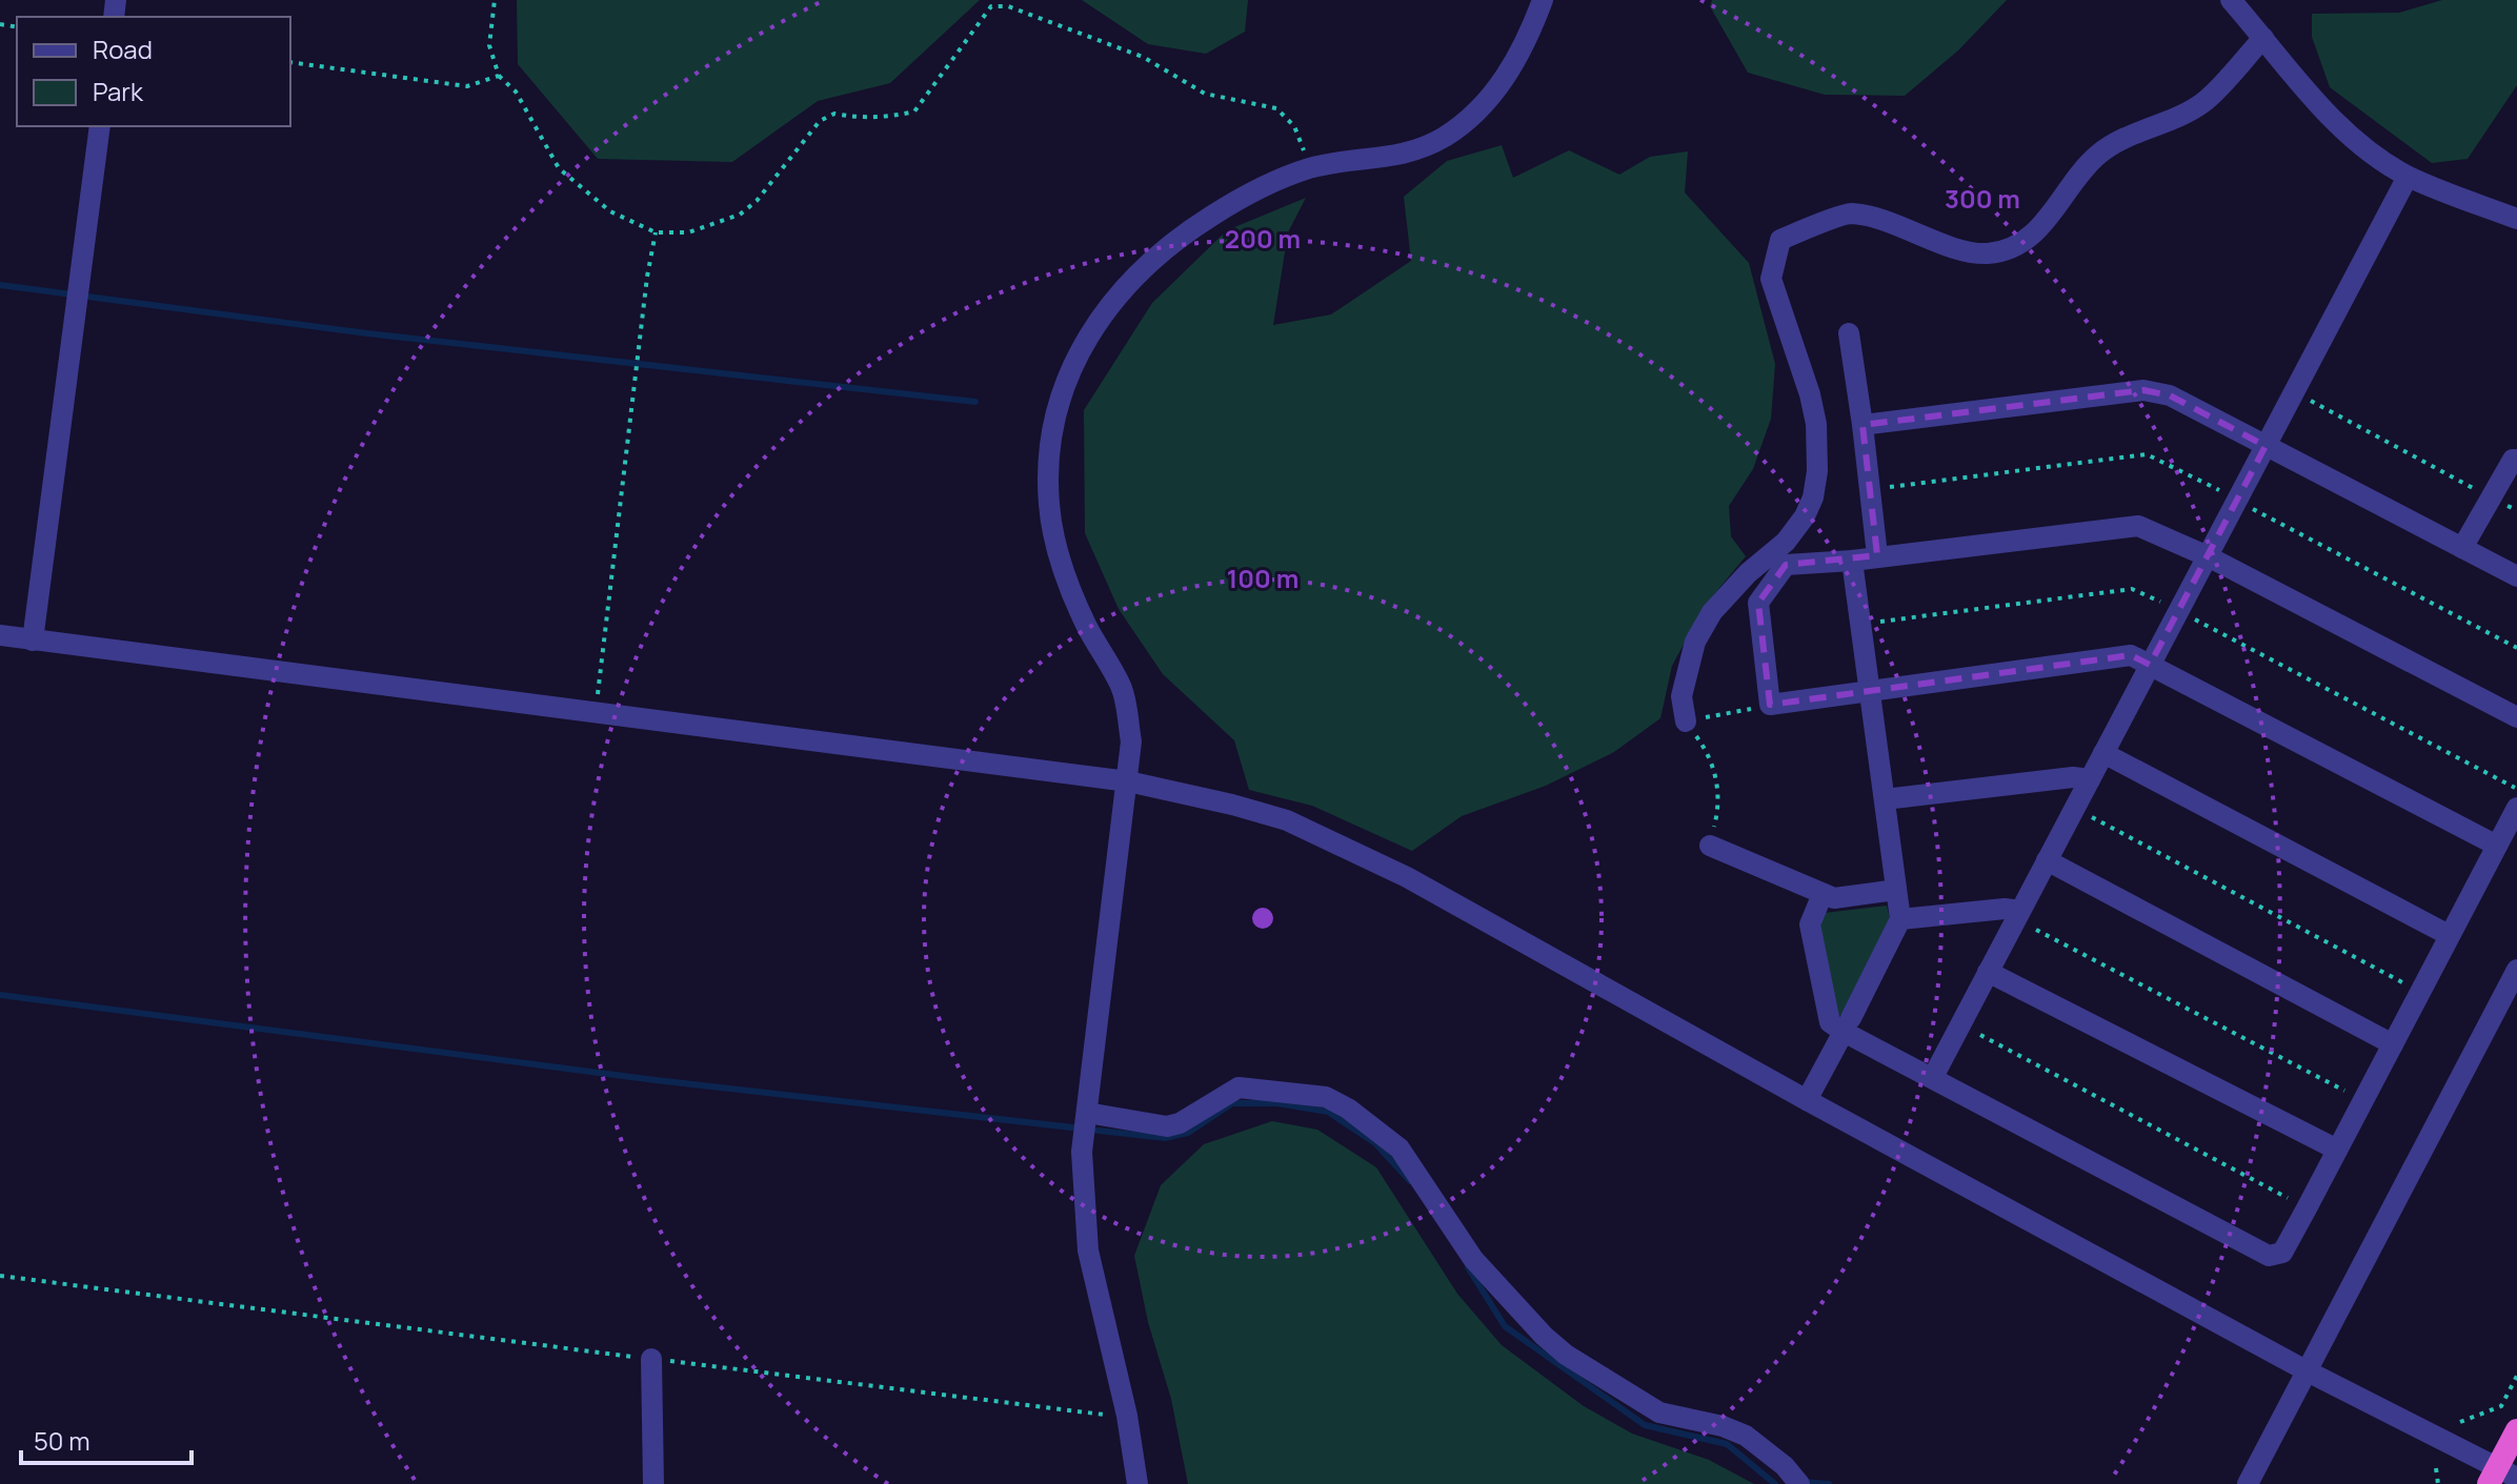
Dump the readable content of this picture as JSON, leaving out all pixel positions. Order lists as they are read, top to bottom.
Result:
{
  "legend": ["Road", "Park"],
  "scale_bar": "50 m",
  "rings": ["300 m", "200 m", "100 m"]
}
